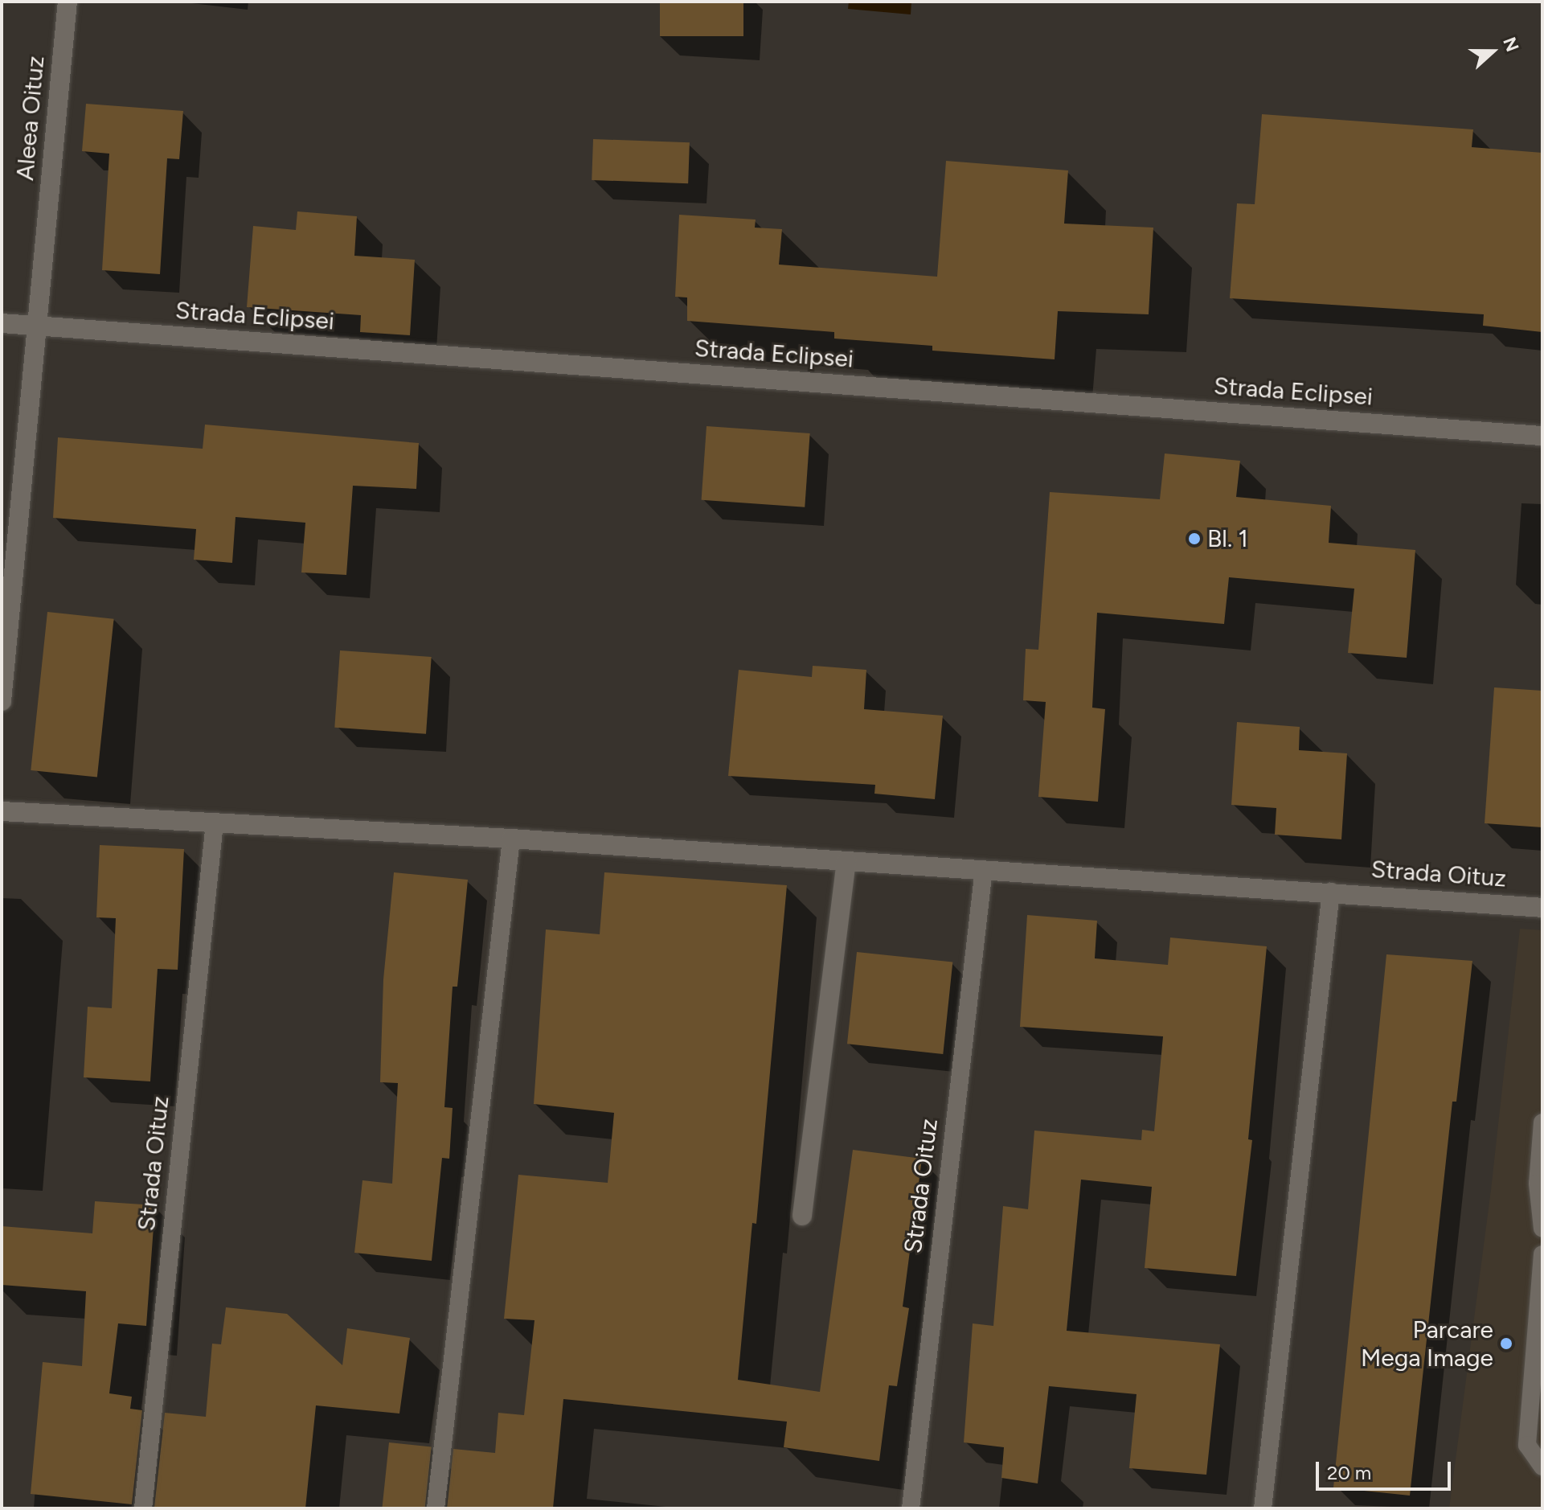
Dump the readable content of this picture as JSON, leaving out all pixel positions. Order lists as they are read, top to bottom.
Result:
{
  "streets": {
    "street": ["Aleea Oituz", "Strada Eclipsei", "Strada Oituz"]
  },
  "crossings": [
    ["Aleea Oituz", "Strada Eclipsei"]
  ],
  "places": ["Bl. 1", "Parcare Mega Image"],
  "scale_bar": "20 m",
  "north": "right"
}
